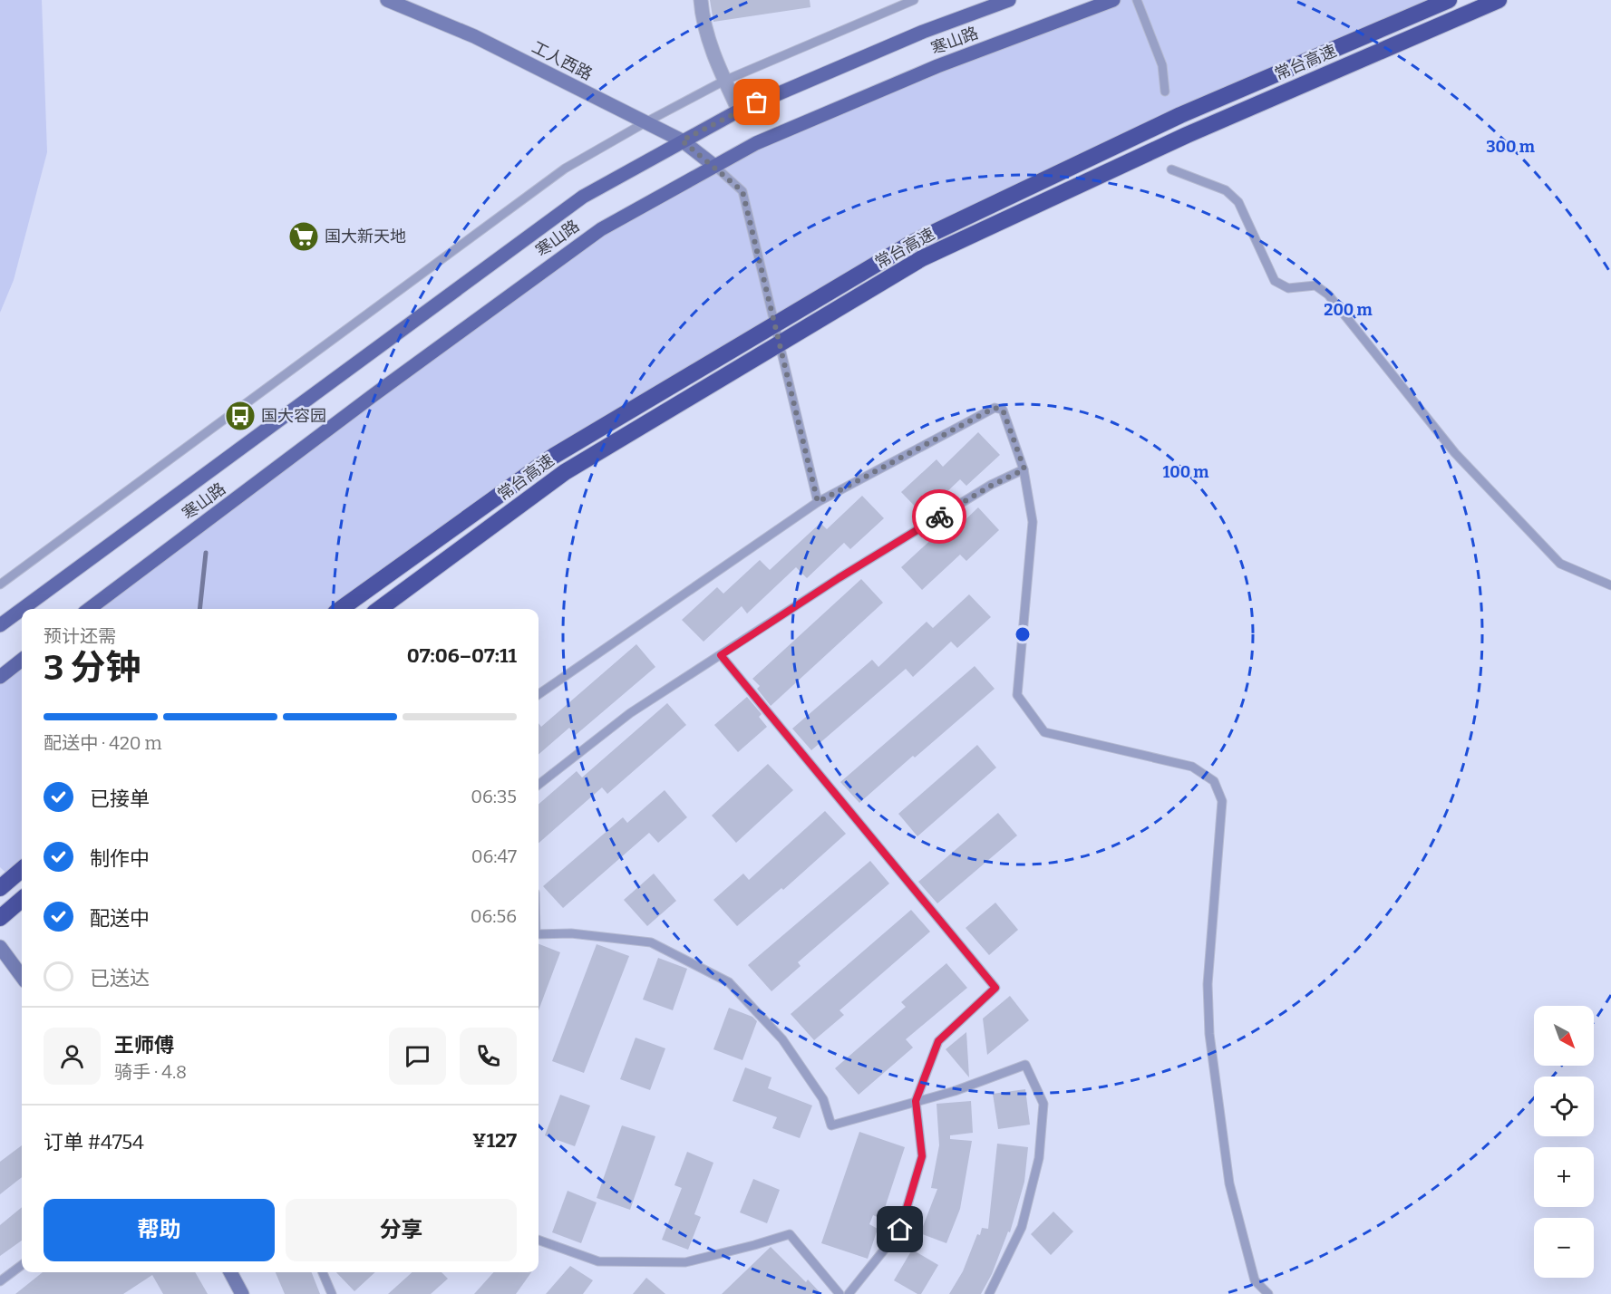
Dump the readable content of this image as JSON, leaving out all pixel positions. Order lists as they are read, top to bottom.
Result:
{
  "streets": {
    "highway": ["常台高速"],
    "main road": ["寒山路", "工人西路"]
  },
  "crossings": [
    ["寒山路", "工人西路"]
  ],
  "places": {
    "supermarket": ["国大新天地"],
    "bus stop": ["国大容园"]
  },
  "north": "bottom right",
  "page": {
    "heading": ["3 分钟", "预计还需", "07:06–07:11"],
    "panel": [
      "王师傅",
      "骑手 · 4.8",
      "订单 #4754",
      "¥127"
    ],
    "bar": "配送中 · 420 m",
    "list": [
      ["已接单", "06:35"],
      ["制作中", "06:47"],
      ["配送中", "06:56"],
      "已送达"
    ],
    "map_buttons": ["+", "−"],
    "buttons": ["帮助", "分享"]
  },
  "rings": ["300 m", "200 m", "100 m"]
}
